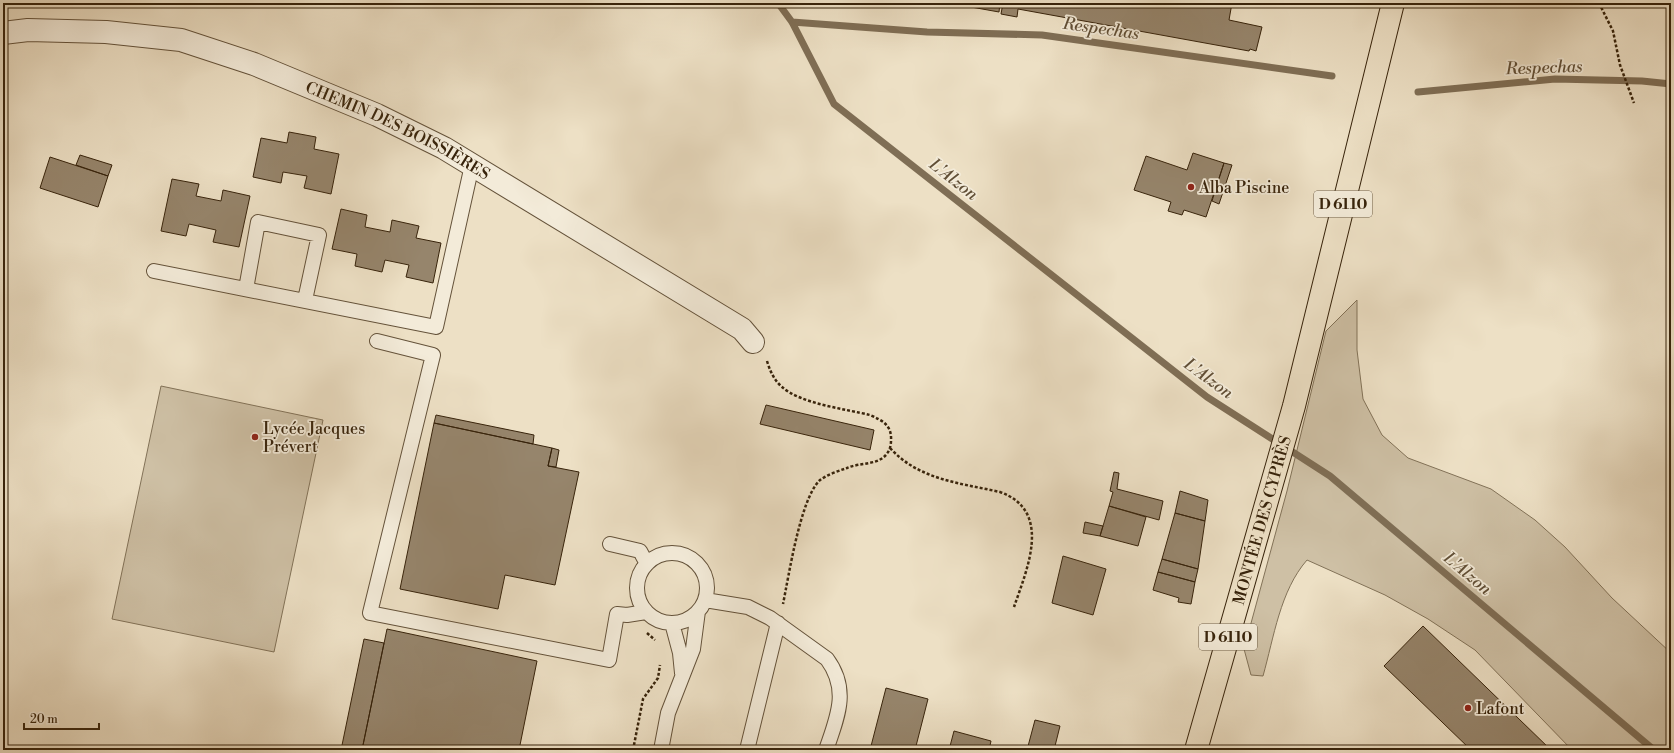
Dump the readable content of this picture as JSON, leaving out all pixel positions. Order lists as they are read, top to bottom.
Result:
{
  "streets": {
    "main road": ["D 6110", "MONTÉE DES CYPRÈS"],
    "street": ["CHEMIN DES BOISSIÈRES"]
  },
  "water": ["Respechas", "L'Alzon"],
  "places": ["Alba Piscine", "Lycée Jacques Prévert", "Lafont"],
  "scale_bar": "20 m"
}
